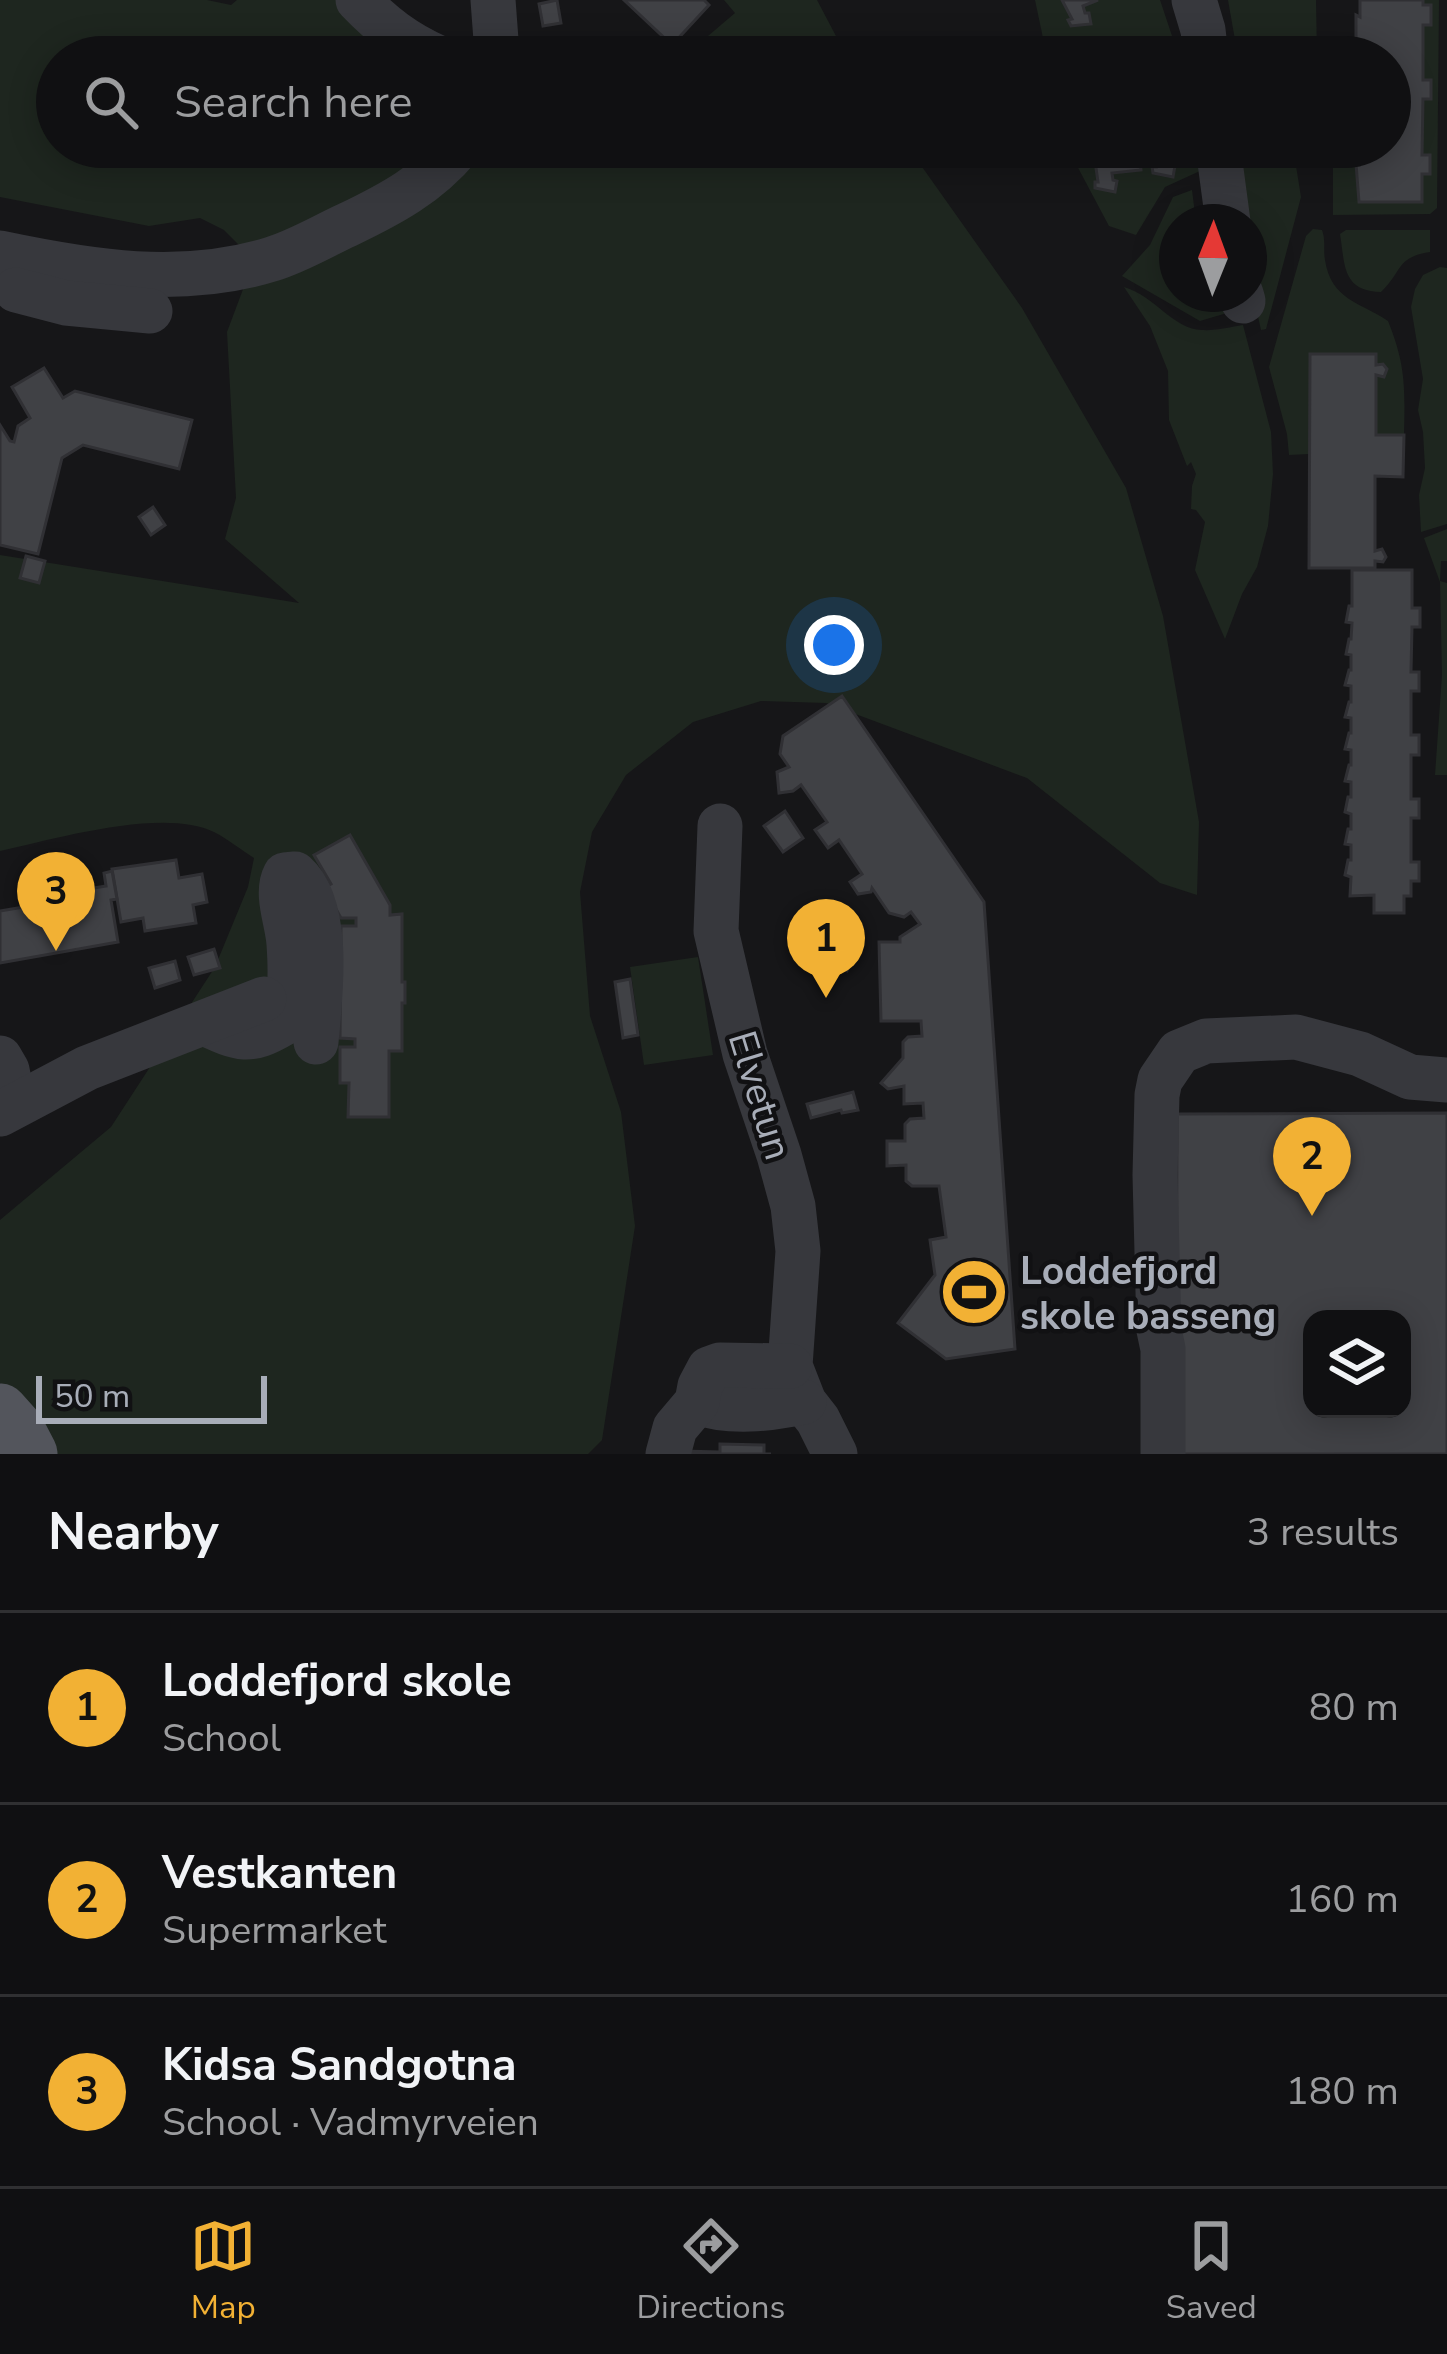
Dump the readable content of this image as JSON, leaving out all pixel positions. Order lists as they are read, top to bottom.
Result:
{
  "streets": {
    "street": ["Elvetun"]
  },
  "places": {
    "sports": ["Loddefjord skole basseng"]
  },
  "scale_bar": "50 m",
  "north": "top",
  "page": {
    "search": "Search here",
    "pins": ["3", "1", "2"],
    "scale": "50 m",
    "heading": ["Nearby", "3 results"],
    "list": [
      {
        "mark": "1",
        "name": "Loddefjord skole",
        "note": "School",
        "value": "80 m"
      },
      {
        "mark": "2",
        "name": "Vestkanten",
        "note": "Supermarket",
        "value": "160 m"
      },
      {
        "mark": "3",
        "name": "Kidsa Sandgotna",
        "note": "School · Vadmyrveien",
        "value": "180 m"
      }
    ],
    "nav": ["Map", "Directions", "Saved"]
  }
}
